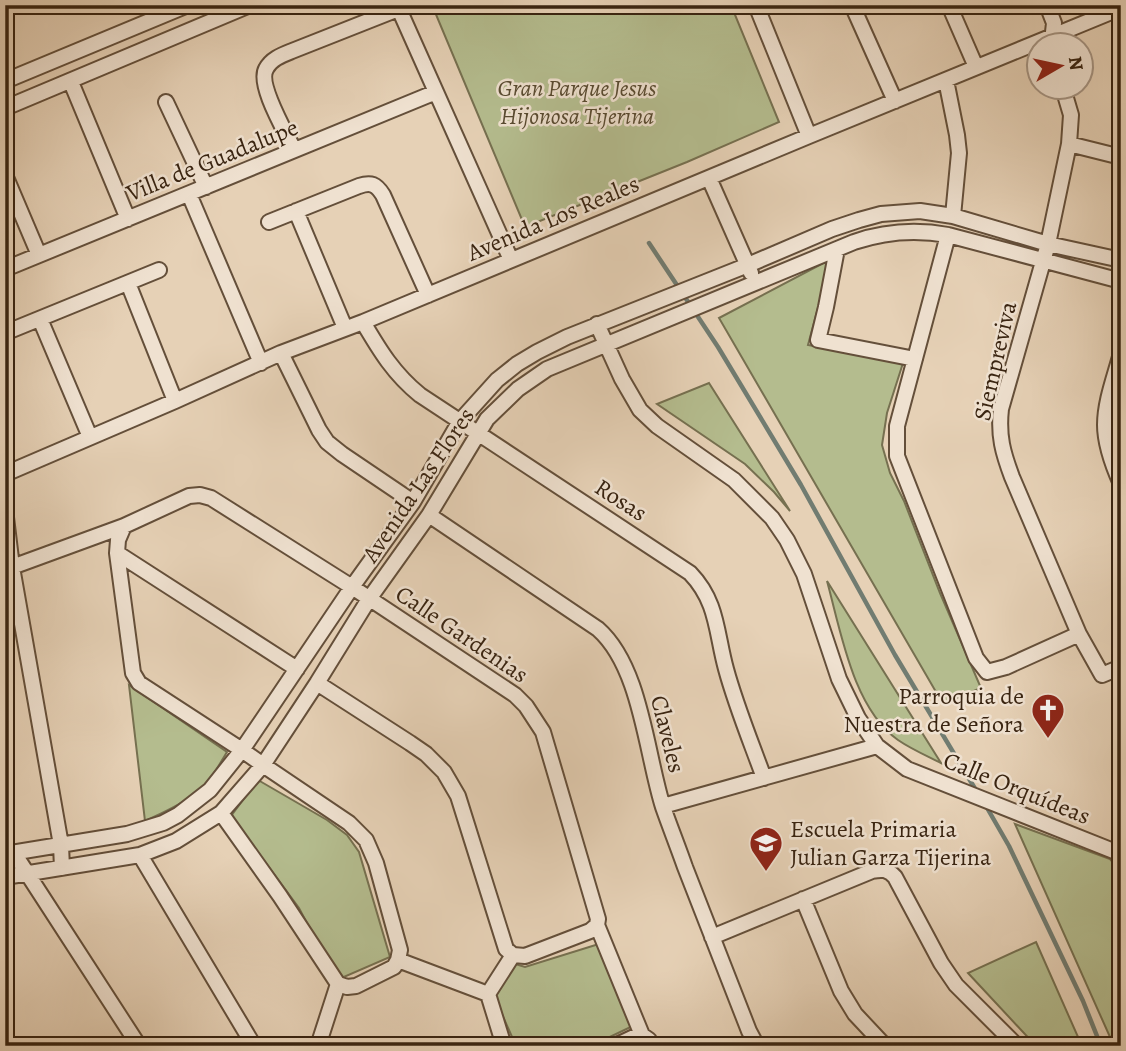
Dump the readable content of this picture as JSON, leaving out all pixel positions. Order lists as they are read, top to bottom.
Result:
{
  "streets": {
    "street": [
      "Villa de Guadalupe",
      "Avenida Los Reales",
      "Siempreviva",
      "Avenida Las Flores",
      "Rosas",
      "Calle Gardenias",
      "Claveles",
      "Calle Orquídeas"
    ]
  },
  "crossings": [
    ["Avenida Los Reales", "Rosas"],
    ["Siempreviva", "Avenida Las Flores"],
    ["Avenida Las Flores", "Rosas"],
    ["Avenida Las Flores", "Calle Gardenias"],
    ["Avenida Las Flores", "Claveles"],
    ["Avenida Las Flores", "Calle Orquídeas"]
  ],
  "parks": ["Gran Parque Jesus Hijonosa Tijerina"],
  "places": {
    "church": ["Parroquia de Nuestra de Señora"],
    "school or university": ["Escuela Primaria Julian Garza Tijerina"]
  },
  "north": "right"
}
